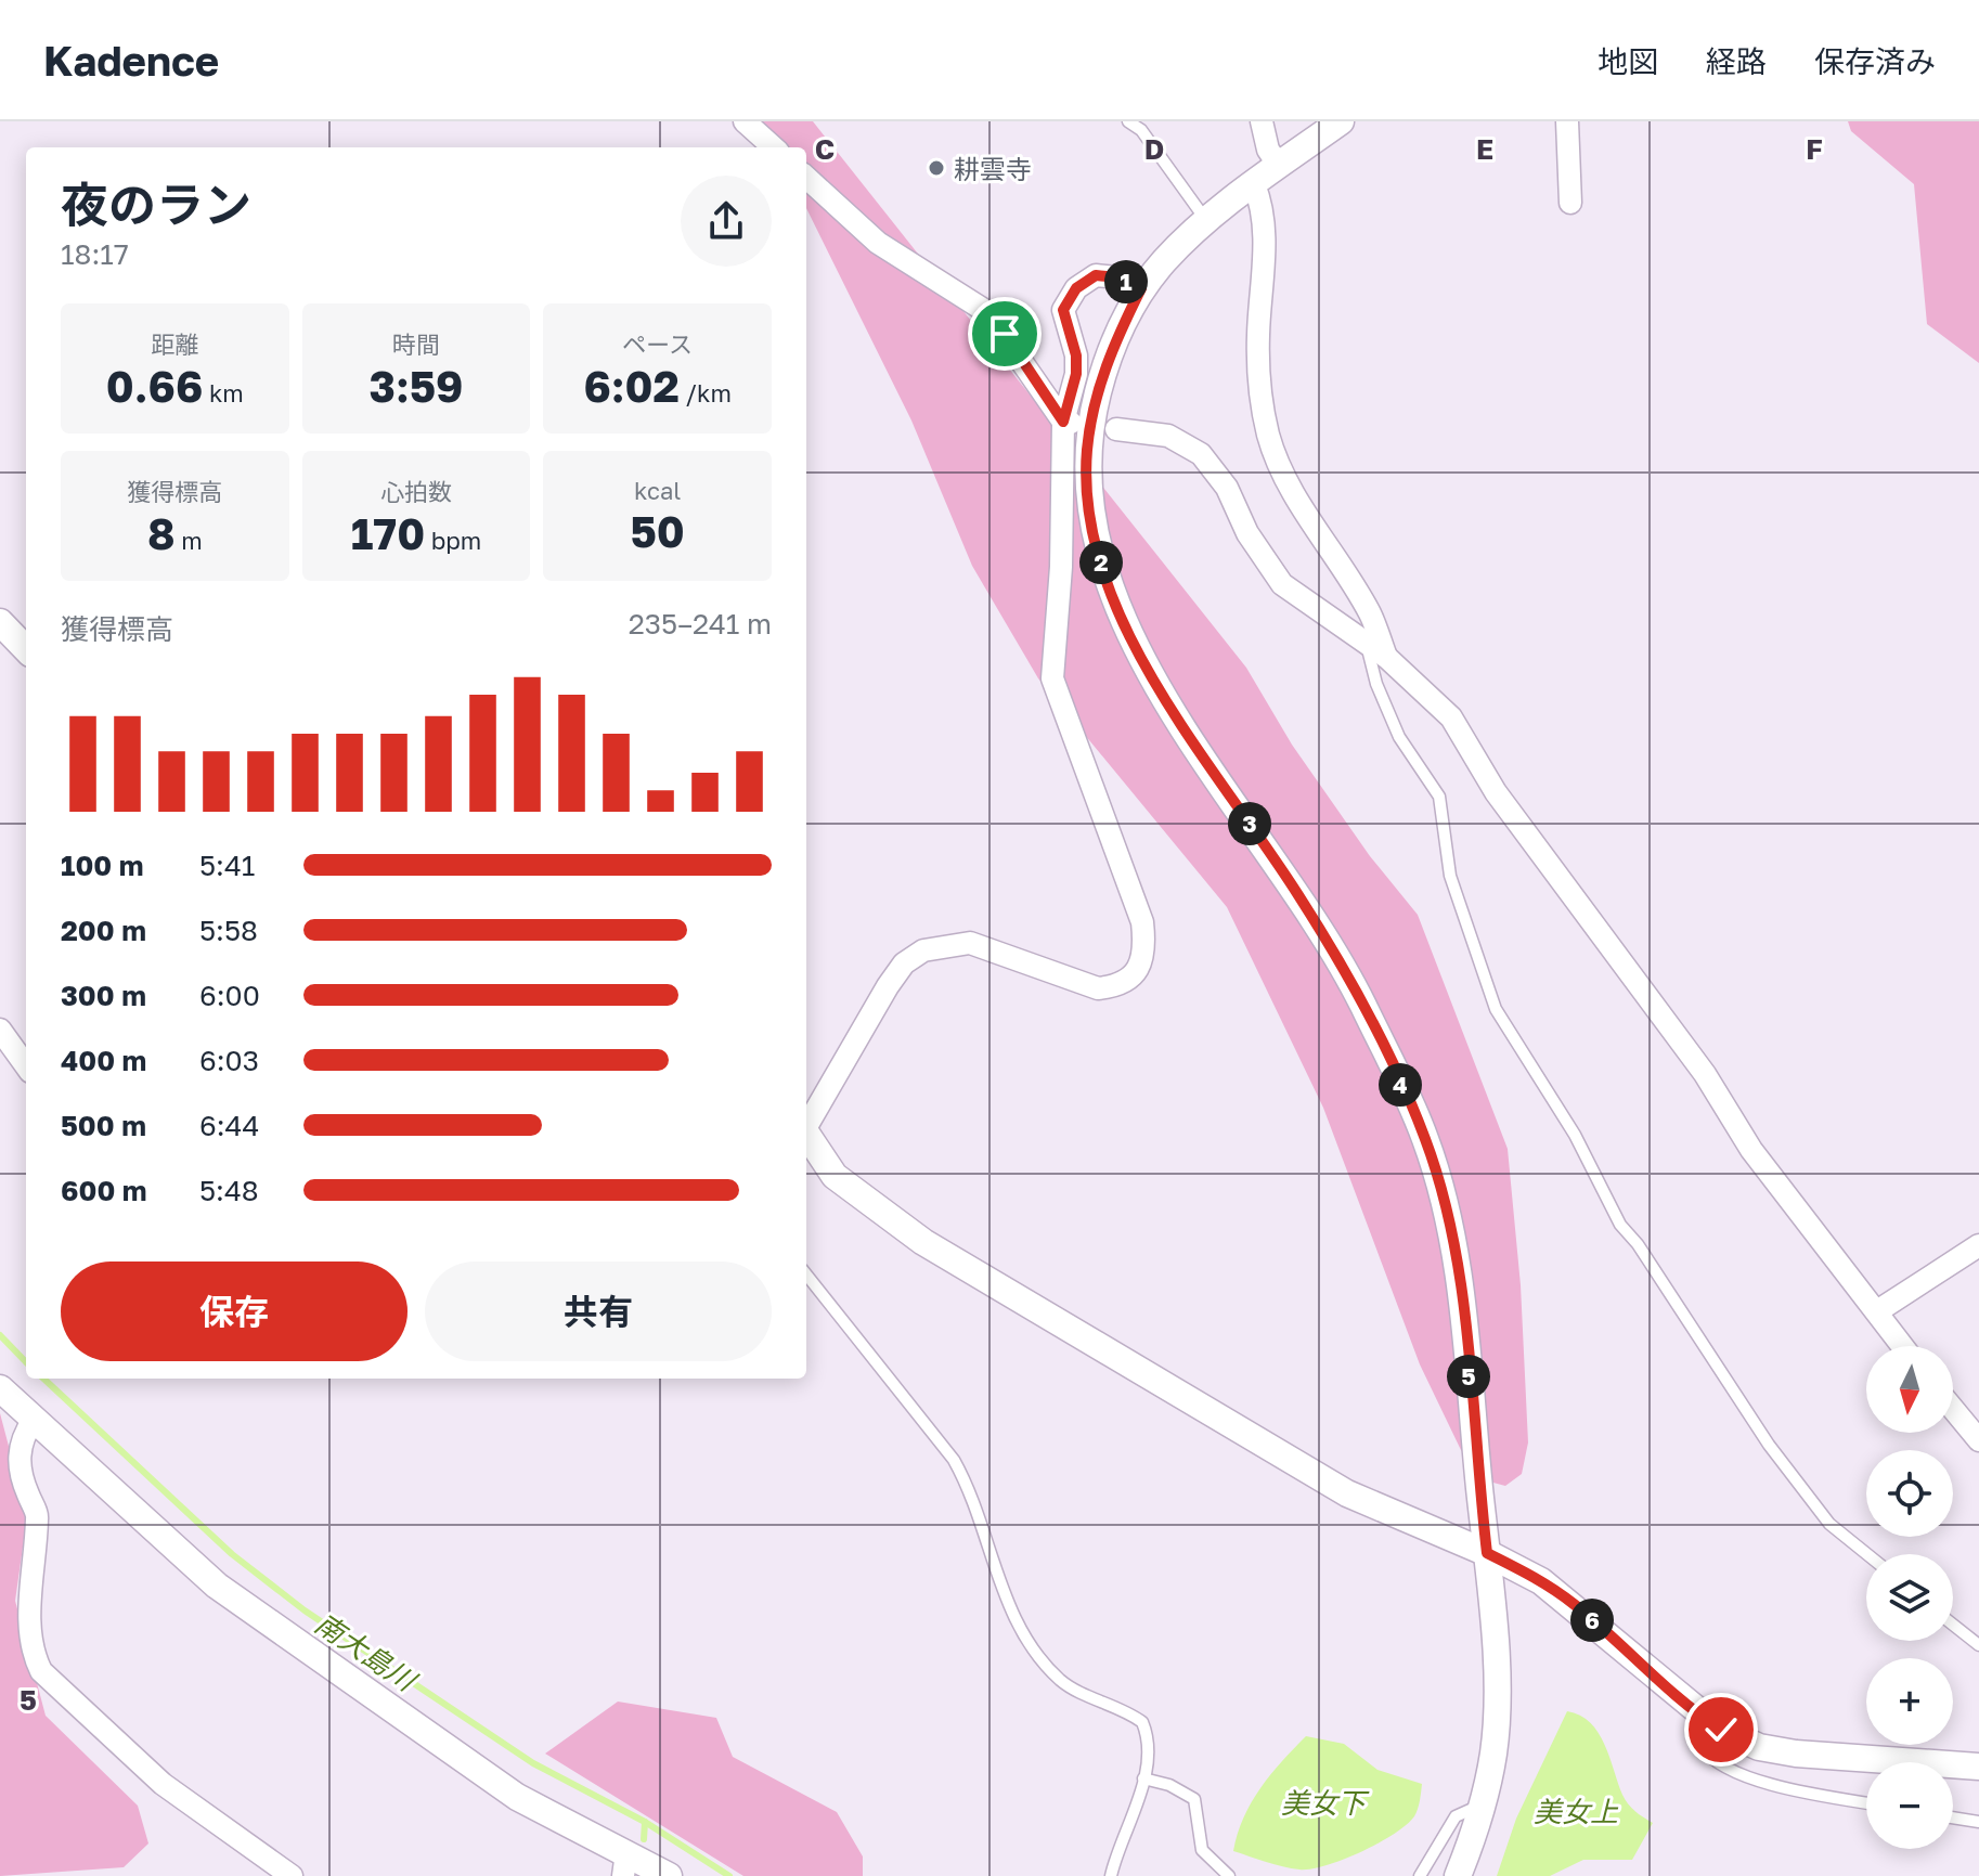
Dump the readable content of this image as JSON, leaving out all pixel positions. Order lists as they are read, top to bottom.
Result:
{
  "water": ["南大島川", "美女下", "美女上"],
  "places": ["耕雲寺"],
  "north": "bottom",
  "page": {
    "header": "Kadence",
    "nav": ["地図", "経路", "保存済み"],
    "heading": ["夜のラン", "18:17"],
    "pins": [
      "1",
      "2",
      "3",
      "4",
      "5",
      "6"
    ],
    "stats": [
      ["距離", "0.66 km"],
      ["時間", "3:59"],
      ["ペース", "6:02 /km"],
      ["獲得標高", "8 m"],
      ["心拍数", "170 bpm"],
      ["kcal", "50"]
    ],
    "chart": ["獲得標高", "235–241 m"],
    "list": [
      {
        "name": "100 m",
        "note": "5:41"
      },
      {
        "name": "200 m",
        "note": "5:58"
      },
      {
        "name": "300 m",
        "note": "6:00"
      },
      {
        "name": "400 m",
        "note": "6:03"
      },
      {
        "name": "500 m",
        "note": "6:44"
      },
      {
        "name": "600 m",
        "note": "5:48"
      }
    ],
    "buttons": ["保存", "共有"],
    "map_buttons": ["+", "−"]
  },
  "grid": {
    "columns": [
      "C",
      "D",
      "E",
      "F"
    ],
    "rows": ["5"]
  }
}
